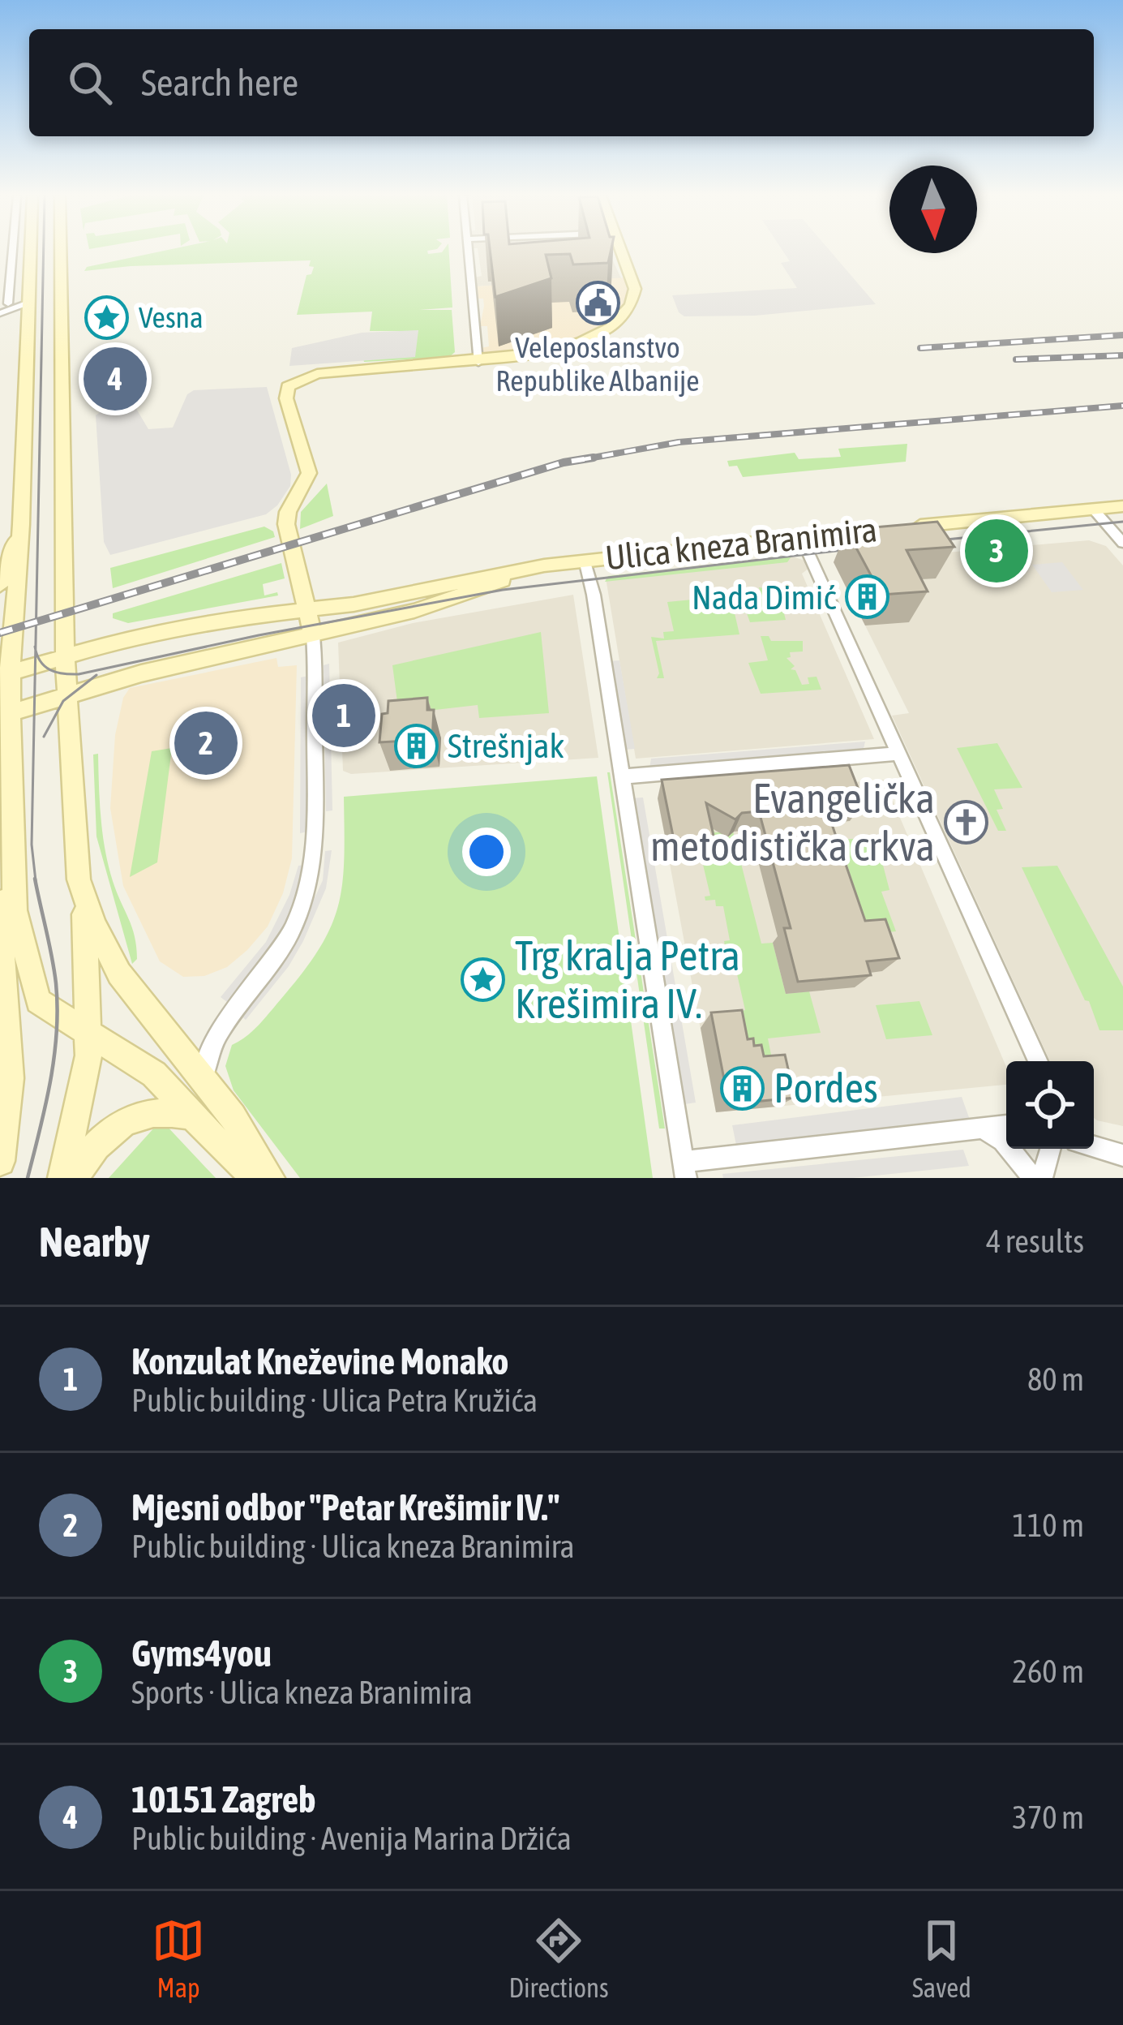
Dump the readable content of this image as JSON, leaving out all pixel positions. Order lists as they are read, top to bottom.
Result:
{
  "streets": {
    "main road": ["Ulica kneza Branimira"]
  },
  "places": {
    "public building": ["Veleposlanstvo Republike Albanije"],
    "place": ["Vesna", "Trg kralja Petra Krešimira IV."],
    "building": ["Nada Dimić", "Strešnjak", "Pordes"],
    "church": ["Evangelička metodistička crkva"]
  },
  "north": "bottom",
  "page": {
    "search": "Search here",
    "pins": [
      "4",
      "3",
      "1",
      "2"
    ],
    "heading": ["Nearby", "4 results"],
    "list": [
      {
        "mark": "1",
        "name": "Konzulat Kneževine Monako",
        "note": "Public building · Ulica Petra Kružića",
        "value": "80 m"
      },
      {
        "mark": "2",
        "name": "Mjesni odbor \"Petar Krešimir IV.\"",
        "note": "Public building · Ulica kneza Branimira",
        "value": "110 m"
      },
      {
        "mark": "3",
        "name": "Gyms4you",
        "note": "Sports · Ulica kneza Branimira",
        "value": "260 m"
      },
      {
        "mark": "4",
        "name": "10151 Zagreb",
        "note": "Public building · Avenija Marina Držića",
        "value": "370 m"
      }
    ],
    "nav": ["Map", "Directions", "Saved"]
  }
}
